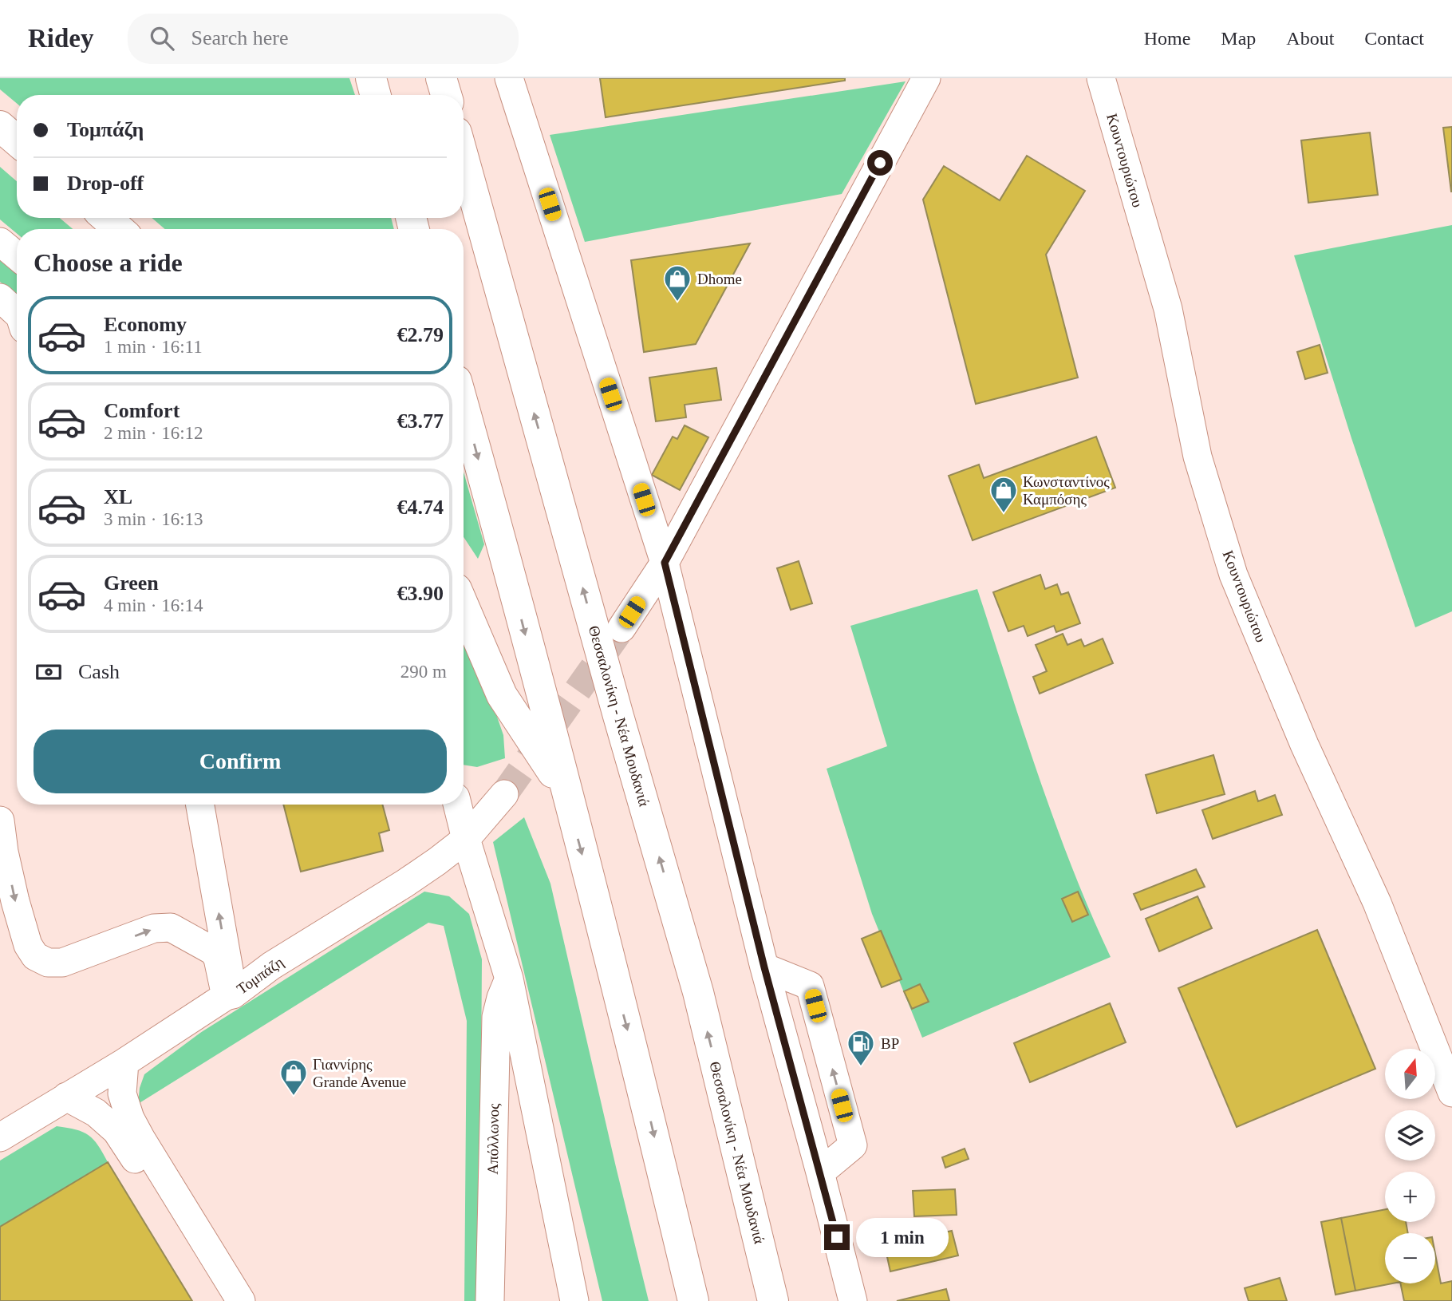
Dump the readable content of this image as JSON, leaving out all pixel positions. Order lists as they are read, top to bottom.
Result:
{
  "streets": {
    "highway": ["Θεσσαλονίκη - Νέα Μουδανιά"],
    "street": ["Κουντουριώτου", "Τομπάζη", "Απόλλωνος"]
  },
  "places": {
    "shop": ["Dhome", "Κωνσταντίνος Καμπόσης", "Γιαννίρης Grande Avenue"],
    "fuel station": ["BP"]
  },
  "north": "top",
  "page": {
    "header": "Ridey",
    "search": "Search here",
    "nav": [
      "Home",
      "Map",
      "About",
      "Contact"
    ],
    "banner": ["Τομπάζη", "Drop-off"],
    "heading": "Choose a ride",
    "list": [
      {
        "name": "Economy",
        "note": "1 min · 16:11",
        "value": "€2.79"
      },
      {
        "name": "Comfort",
        "note": "2 min · 16:12",
        "value": "€3.77"
      },
      {
        "name": "XL",
        "note": "3 min · 16:13",
        "value": "€4.74"
      },
      {
        "name": "Green",
        "note": "4 min · 16:14",
        "value": "€3.90"
      }
    ],
    "pay": ["Cash", "290 m"],
    "buttons": "Confirm",
    "map_buttons": ["+", "−"],
    "bubble": "1 min"
  }
}
